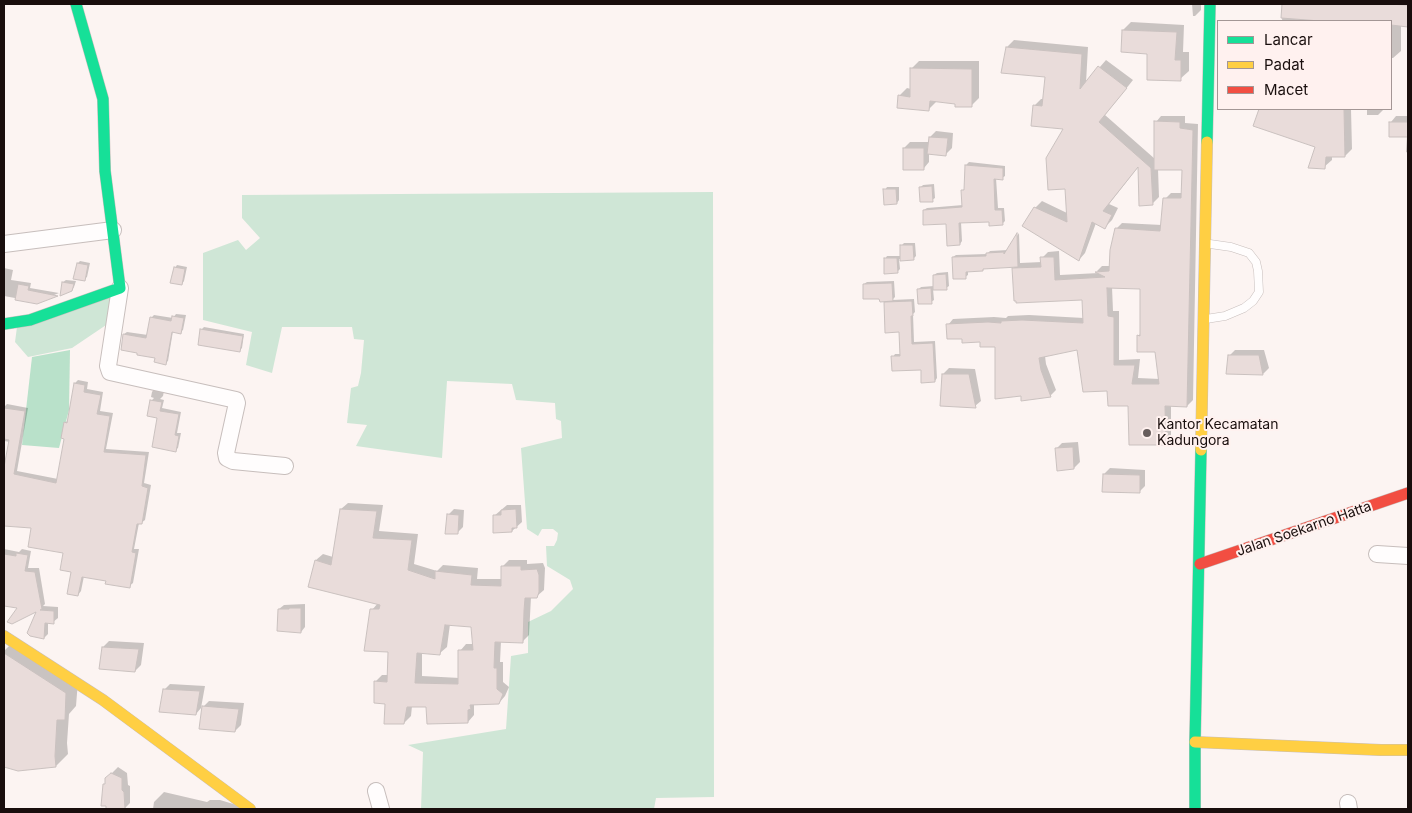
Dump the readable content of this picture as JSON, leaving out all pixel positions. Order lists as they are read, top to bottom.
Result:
{
  "streets": {
    "main road": ["Jalan Soekarno Hatta"]
  },
  "places": ["Kantor Kecamatan Kadungora"],
  "legend": ["Lancar", "Padat", "Macet"]
}
